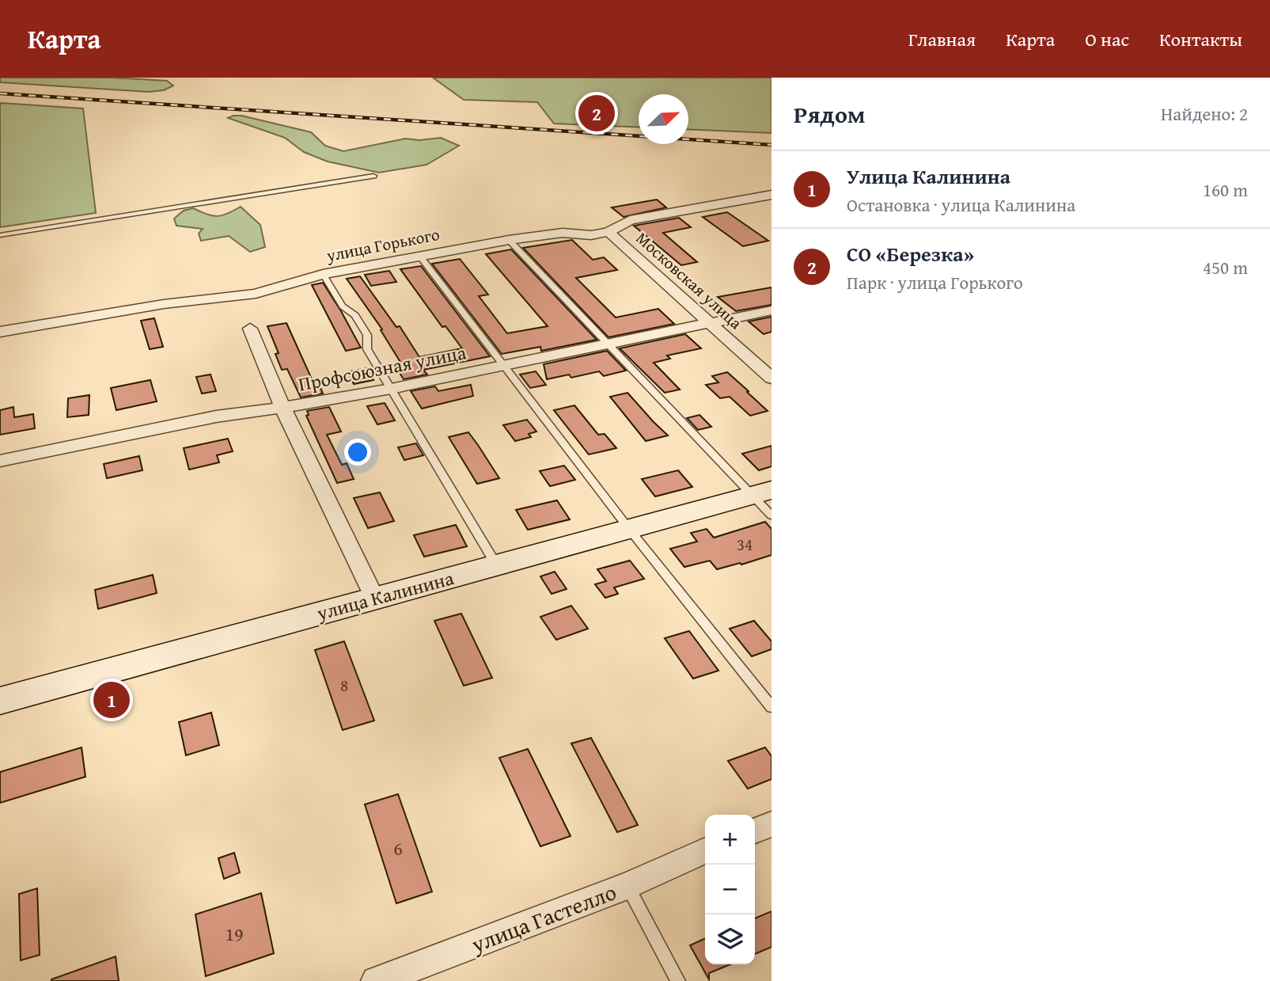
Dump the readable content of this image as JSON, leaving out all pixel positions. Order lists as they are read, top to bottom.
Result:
{
  "streets": {
    "main road": ["улица Калинина"],
    "street": [
      "улица Горького",
      "Московская улица",
      "Профсоюзная улица",
      "улица Гастелло"
    ]
  },
  "crossings": [
    ["улица Горького", "Московская улица"],
    ["Московская улица", "Профсоюзная улица"]
  ],
  "house_numbers": [
    "34",
    "8",
    "6",
    "19"
  ],
  "north": "top right",
  "page": {
    "header": "Карта",
    "nav": [
      "Главная",
      "Карта",
      "О нас",
      "Контакты"
    ],
    "heading": ["Рядом", "Найдено: 2"],
    "pins": ["2", "1"],
    "list": [
      {
        "mark": "1",
        "name": "Улица Калинина",
        "note": "Остановка · улица Калинина",
        "value": "160 m"
      },
      {
        "mark": "2",
        "name": "СО «Березка»",
        "note": "Парк · улица Горького",
        "value": "450 m"
      }
    ],
    "map_buttons": ["+", "−"]
  }
}
